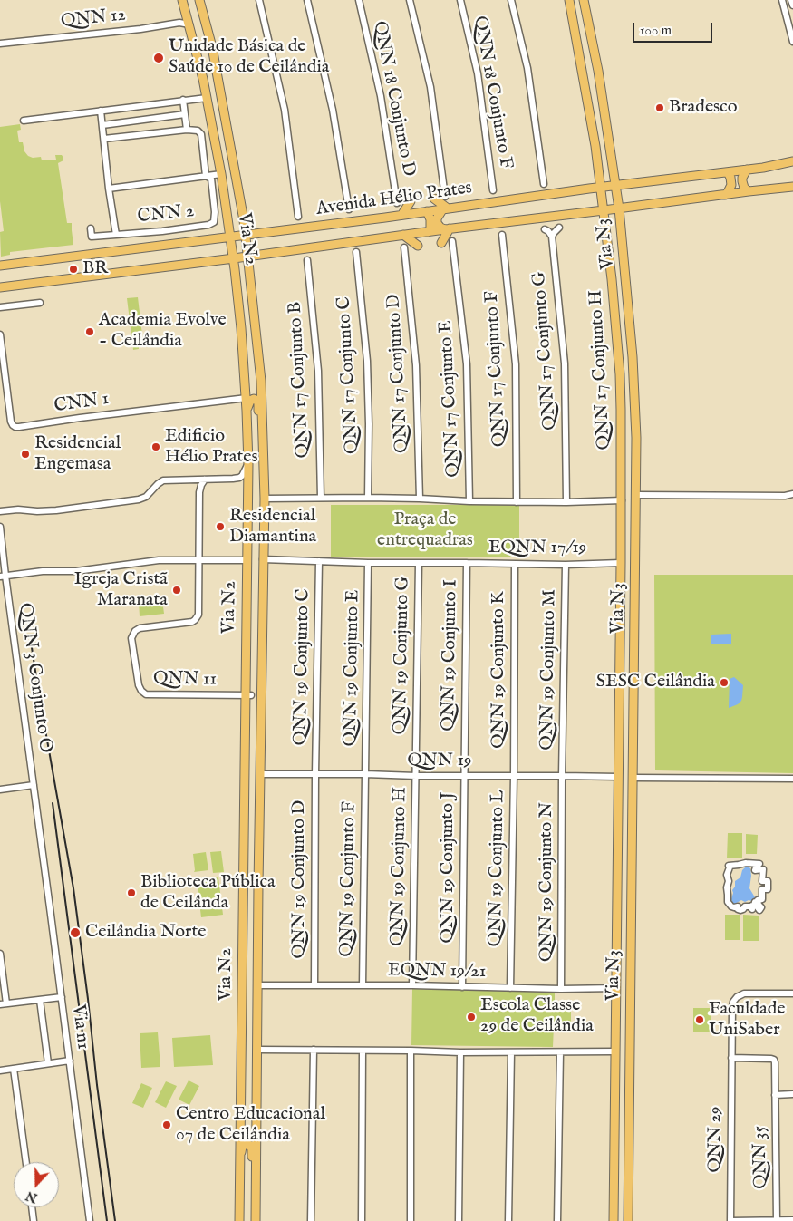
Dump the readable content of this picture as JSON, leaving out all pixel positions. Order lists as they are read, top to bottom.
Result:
{
  "streets": {
    "main road": [
      "Avenida Hélio Prates",
      "Via N2",
      "Via N3",
      "QNN 17 Conjunto H"
    ],
    "street": [
      "QNN 12",
      "QNN 18 Conjunto F",
      "QNN 18 Conjunto D",
      "CNN 2",
      "QNN 17 Conjunto G",
      "QNN 17 Conjunto F",
      "QNN 17 Conjunto D",
      "QNN 17 Conjunto C",
      "QNN 17 Conjunto B",
      "QNN 17 Conjunto E",
      "CNN 1",
      "EQNN 17/19",
      "QNN 19 Conjunto G",
      "QNN 19 Conjunto I",
      "QNN 19 Conjunto C",
      "QNN 19 Conjunto E",
      "QNN 19 Conjunto K",
      "QNN 19 Conjunto M",
      "QNN 3 Conjunto O",
      "QNN 11",
      "QNN 19",
      "QNN 19 Conjunto H",
      "QNN 19 Conjunto J",
      "QNN 19 Conjunto L",
      "QNN 19 Conjunto D",
      "QNN 19 Conjunto F",
      "QNN 19 Conjunto N",
      "EQNN 19/21",
      "Via n1",
      "QNN 29",
      "QNN 35"
    ]
  },
  "crossings": [
    ["QNN 12", "Via N2"],
    ["Avenida Hélio Prates", "Via N2"],
    ["Avenida Hélio Prates", "Via N3"],
    ["Avenida Hélio Prates", "QNN 17 Conjunto H"],
    ["CNN 2", "Via N2"],
    ["Via N2", "CNN 1"],
    ["Via N2", "QNN 11"],
    ["Via N2", "EQNN 19/21"],
    ["Via N3", "QNN 17 Conjunto H"],
    ["Via N3", "EQNN 17/19"],
    ["Via N3", "QNN 19"],
    ["Via N3", "EQNN 19/21"],
    ["EQNN 17/19", "QNN 19 Conjunto G"],
    ["EQNN 17/19", "QNN 19 Conjunto I"],
    ["EQNN 17/19", "QNN 19 Conjunto C"],
    ["EQNN 17/19", "QNN 19 Conjunto E"],
    ["EQNN 17/19", "QNN 19 Conjunto K"],
    ["EQNN 17/19", "QNN 19 Conjunto M"],
    ["QNN 19 Conjunto G", "QNN 19"],
    ["QNN 19 Conjunto G", "QNN 19 Conjunto H"],
    ["QNN 19 Conjunto I", "QNN 19"],
    ["QNN 19 Conjunto I", "QNN 19 Conjunto J"],
    ["QNN 19 Conjunto C", "QNN 19"],
    ["QNN 19 Conjunto C", "QNN 19 Conjunto D"],
    ["QNN 19 Conjunto E", "QNN 19"],
    ["QNN 19 Conjunto E", "QNN 19 Conjunto F"],
    ["QNN 19 Conjunto K", "QNN 19"],
    ["QNN 19 Conjunto K", "QNN 19 Conjunto L"],
    ["QNN 19 Conjunto M", "QNN 19"],
    ["QNN 19 Conjunto M", "QNN 19 Conjunto N"],
    ["QNN 3 Conjunto O", "Via n1"],
    ["QNN 19", "QNN 19 Conjunto H"],
    ["QNN 19", "QNN 19 Conjunto J"],
    ["QNN 19", "QNN 19 Conjunto L"],
    ["QNN 19", "QNN 19 Conjunto D"],
    ["QNN 19", "QNN 19 Conjunto F"],
    ["QNN 19", "QNN 19 Conjunto N"],
    ["QNN 19 Conjunto H", "EQNN 19/21"],
    ["QNN 19 Conjunto J", "EQNN 19/21"],
    ["QNN 19 Conjunto L", "EQNN 19/21"],
    ["QNN 19 Conjunto D", "EQNN 19/21"],
    ["QNN 19 Conjunto F", "EQNN 19/21"],
    ["QNN 19 Conjunto N", "EQNN 19/21"],
    ["QNN 29", "QNN 35"]
  ],
  "parks": ["Praça de entrequadras"],
  "places": [
    "Unidade Básica de Saúde 10 de Ceilândia",
    "Bradesco",
    "BR",
    "Academia Evolve - Ceilândia",
    "Edificio Hélio Prates",
    "Residencial Engemasa",
    "Residencial Diamantina",
    "Igreja Cristã Maranata",
    "SESC Ceilândia",
    "Biblioteca Pública de Ceilânda",
    "Ceilândia Norte",
    "Escola Classe 29 de Ceilândia",
    "Faculdade UniSaber",
    "Centro Educacional 07 de Ceilândia"
  ],
  "scale_bar": "100 m",
  "north": "bottom"
}
